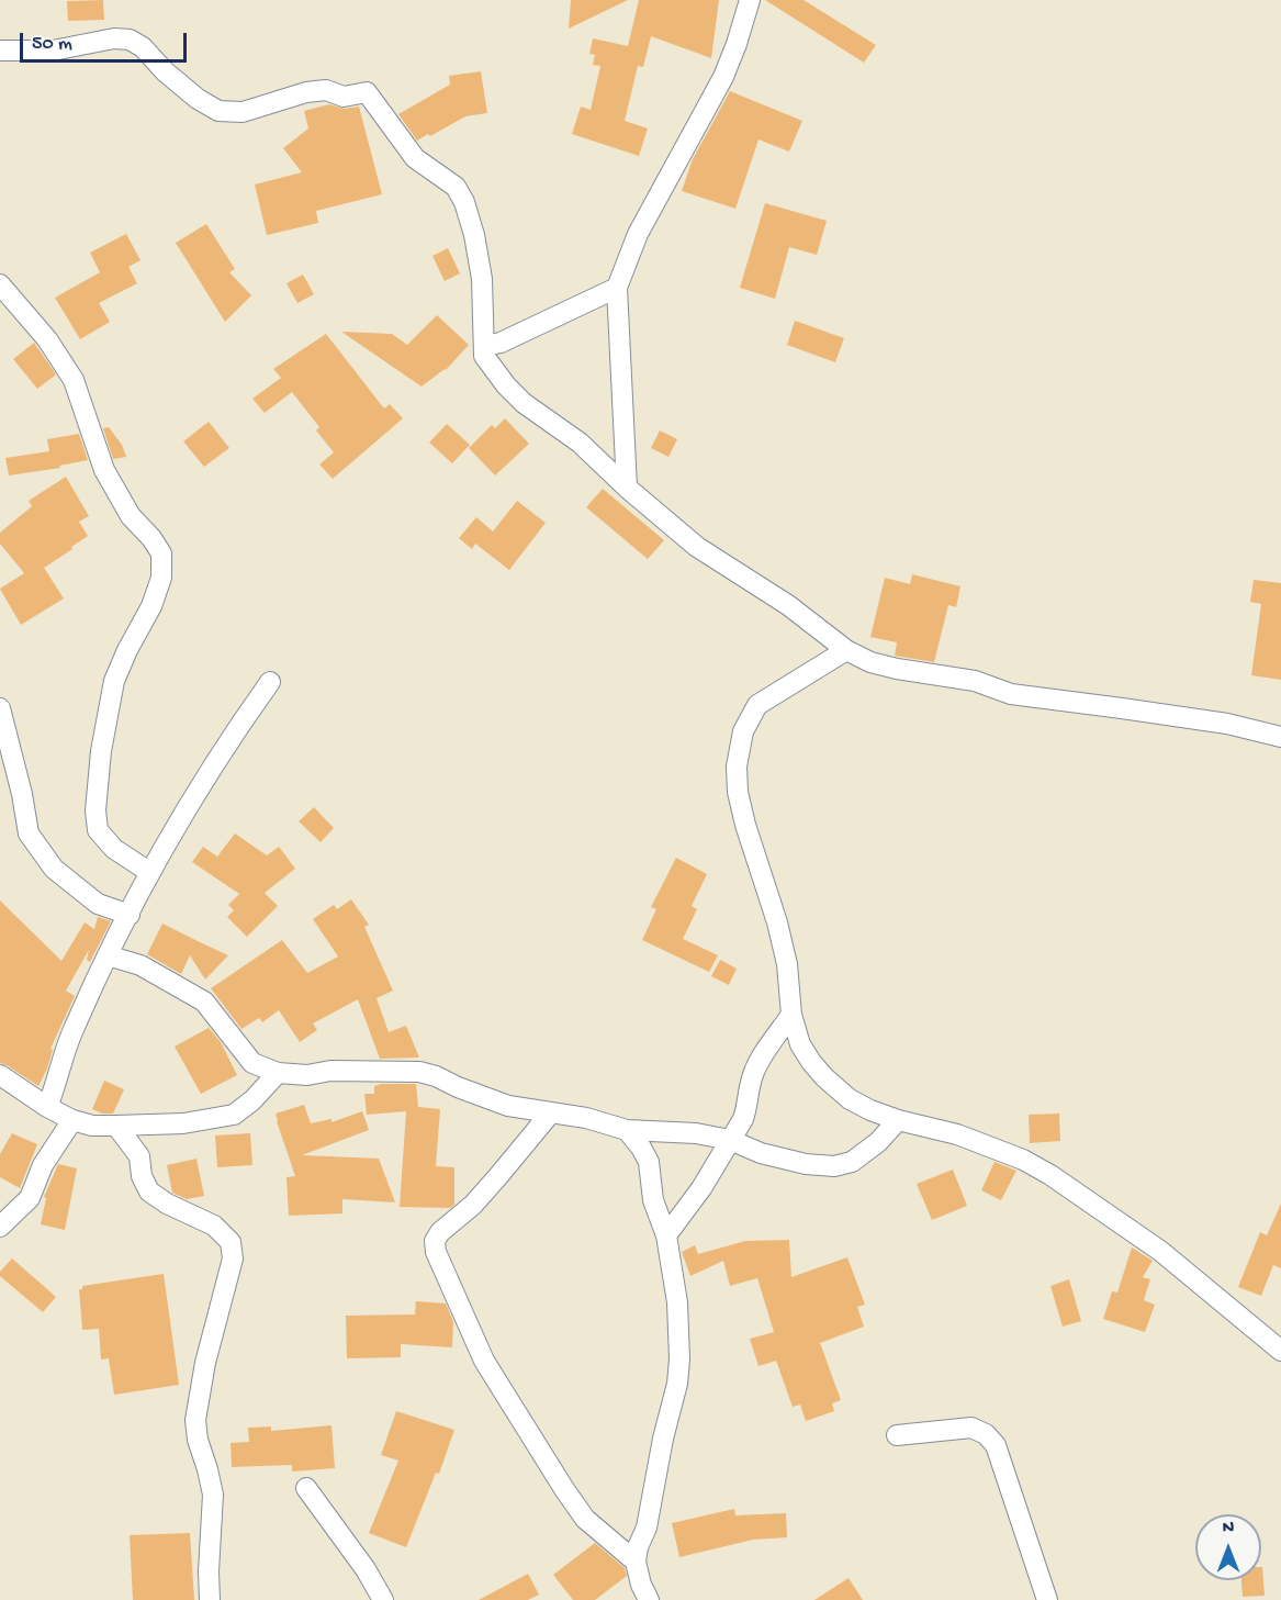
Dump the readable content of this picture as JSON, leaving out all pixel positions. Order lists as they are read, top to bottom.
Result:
{
  "scale_bar": "50 m",
  "north": "top"
}
